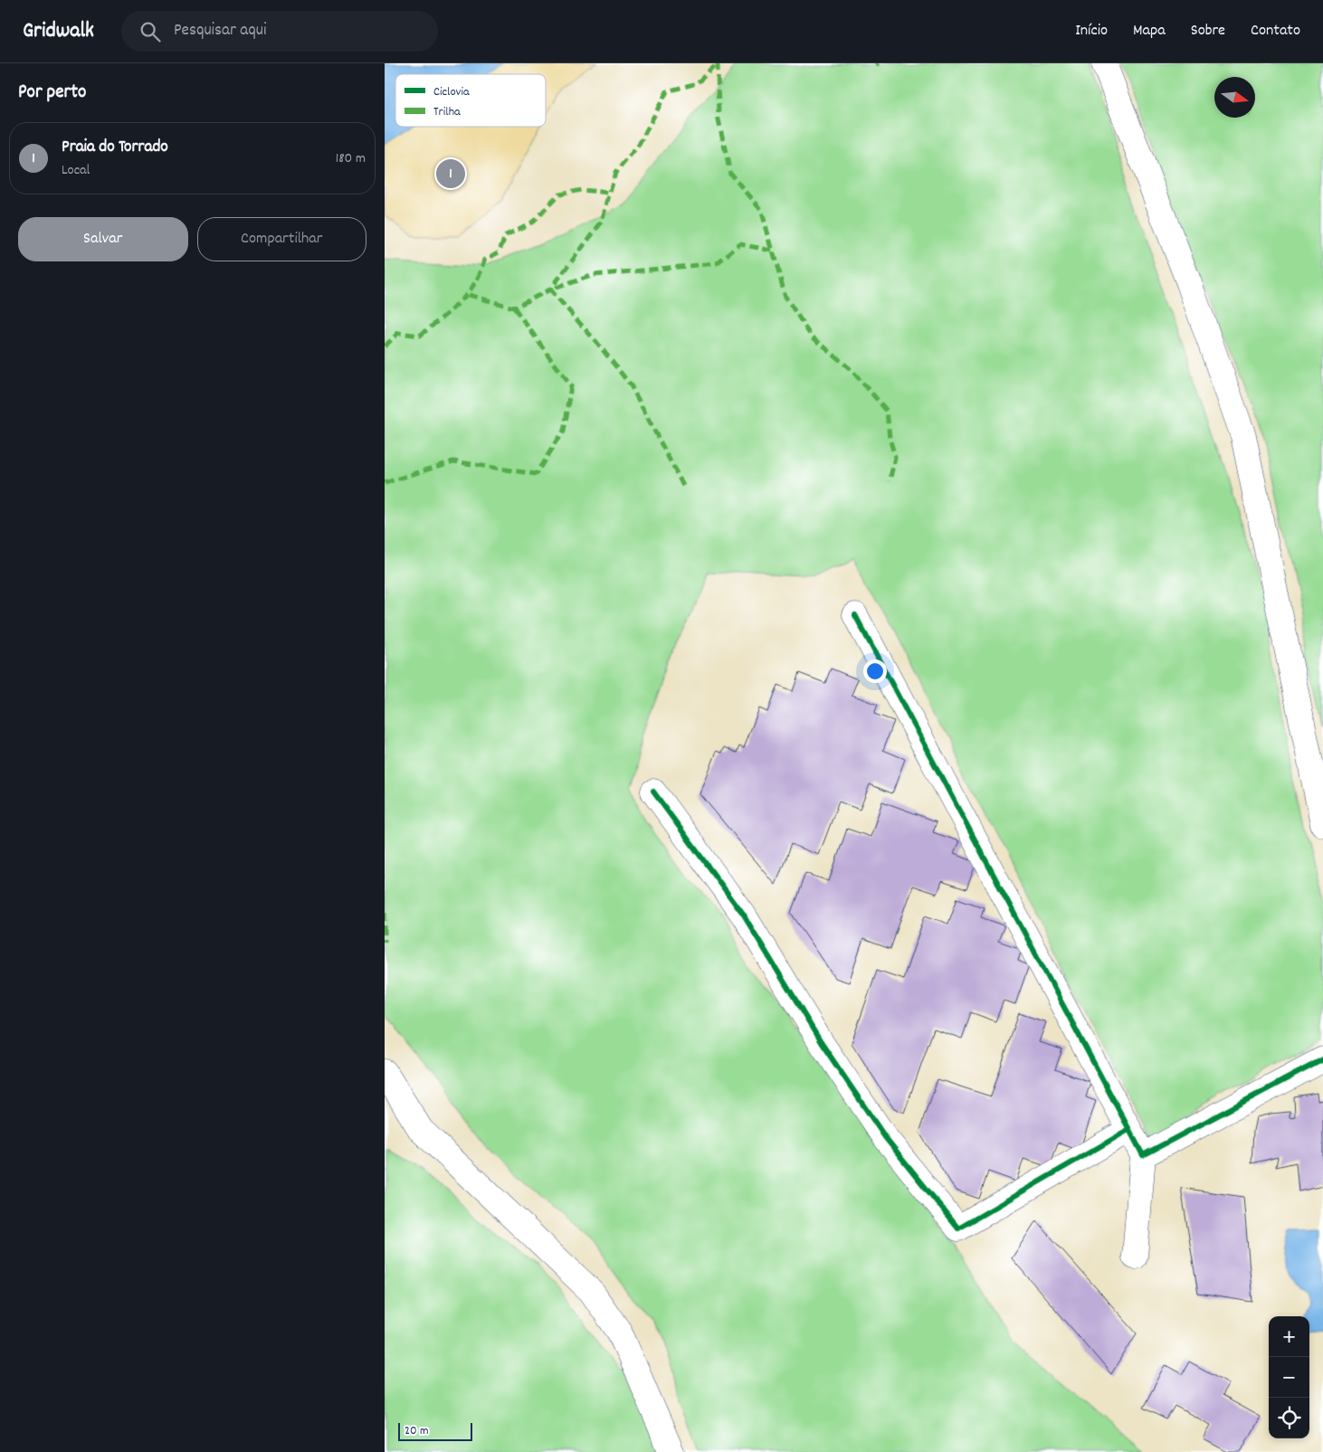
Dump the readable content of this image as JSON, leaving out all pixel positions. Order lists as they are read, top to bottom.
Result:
{
  "legend": ["Ciclovia", "Trilha"],
  "scale_bar": "20 m",
  "north": "right",
  "page": {
    "header": "Gridwalk",
    "search": "Pesquisar aqui",
    "nav": [
      "Início",
      "Mapa",
      "Sobre",
      "Contato"
    ],
    "heading": "Por perto",
    "list": [
      {
        "mark": "1",
        "name": "Praia do Torrado",
        "note": "Local",
        "value": "180 m"
      }
    ],
    "pins": "1",
    "buttons": ["Salvar", "Compartilhar"],
    "map_buttons": ["+", "−"],
    "scale": "20 m"
  }
}
